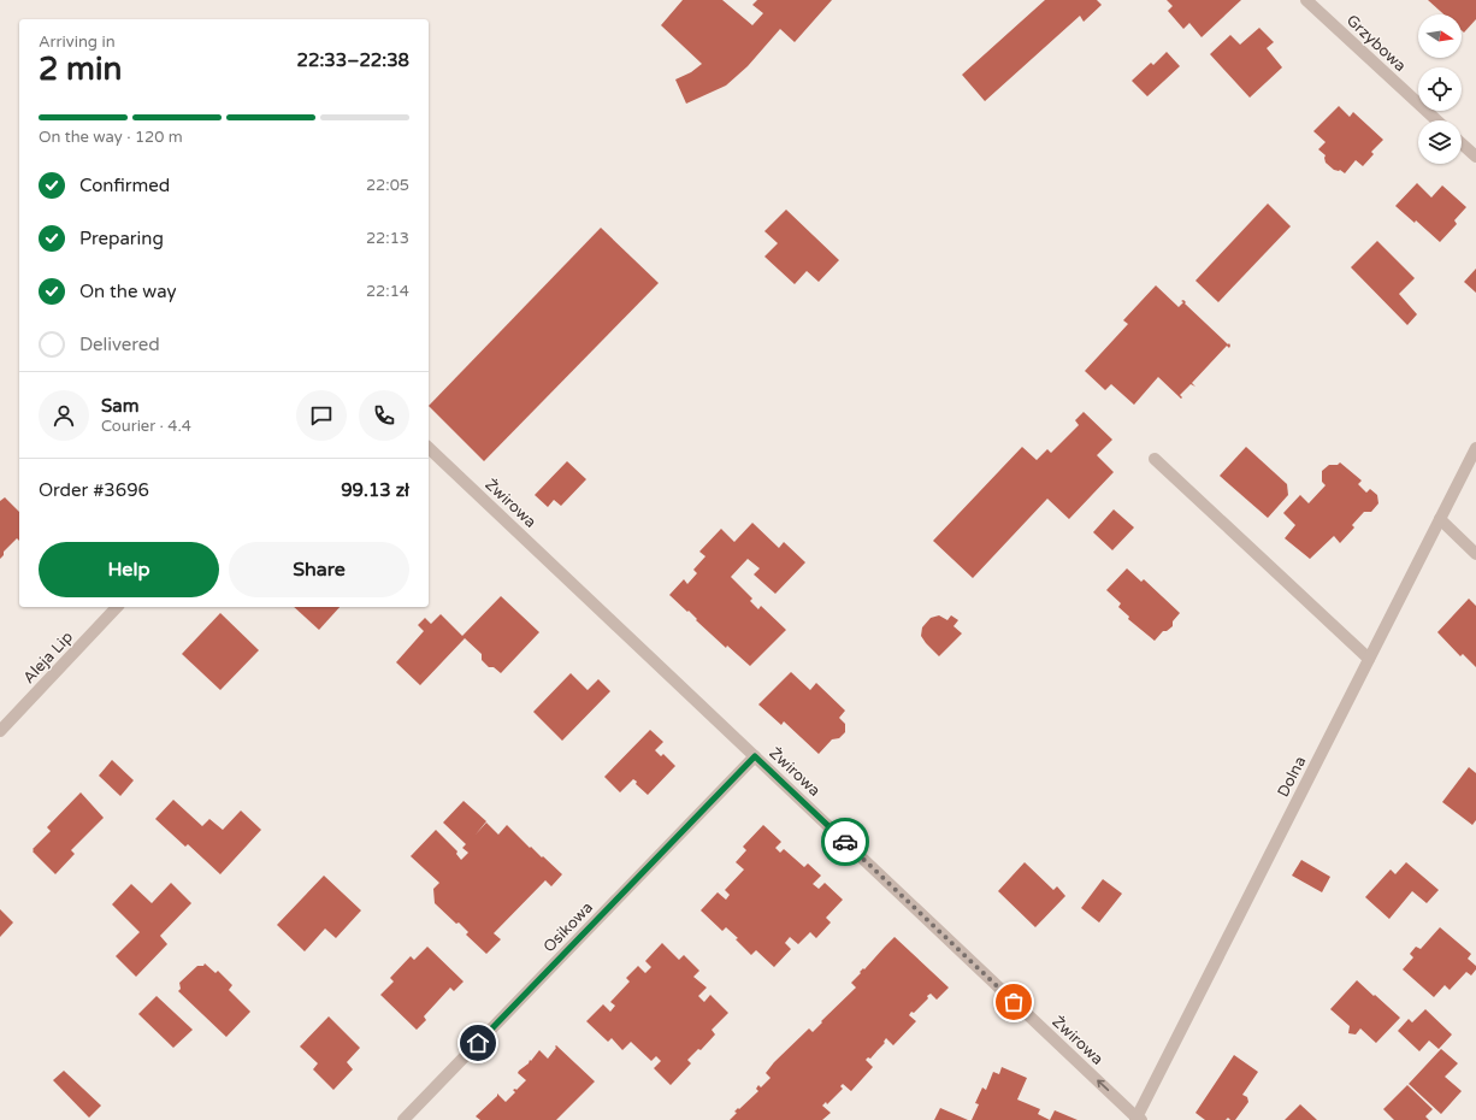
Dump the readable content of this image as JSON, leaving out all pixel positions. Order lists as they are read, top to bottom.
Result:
{
  "streets": {
    "street": [
      "Grzybowa",
      "Żwirowa",
      "Aleja Lip",
      "Dolna",
      "Osikowa"
    ]
  },
  "crossings": [
    ["Żwirowa", "Dolna"],
    ["Żwirowa", "Osikowa"]
  ],
  "one_way": ["Żwirowa"],
  "north": "right",
  "page": {
    "heading": ["2 min", "Arriving in", "22:33–22:38"],
    "panel": [
      "Sam",
      "Courier · 4.4",
      "Order #3696",
      "99.13 zł"
    ],
    "bar": "On the way · 120 m",
    "list": [
      ["Confirmed", "22:05"],
      ["Preparing", "22:13"],
      ["On the way", "22:14"],
      "Delivered"
    ],
    "buttons": ["Help", "Share"]
  }
}
